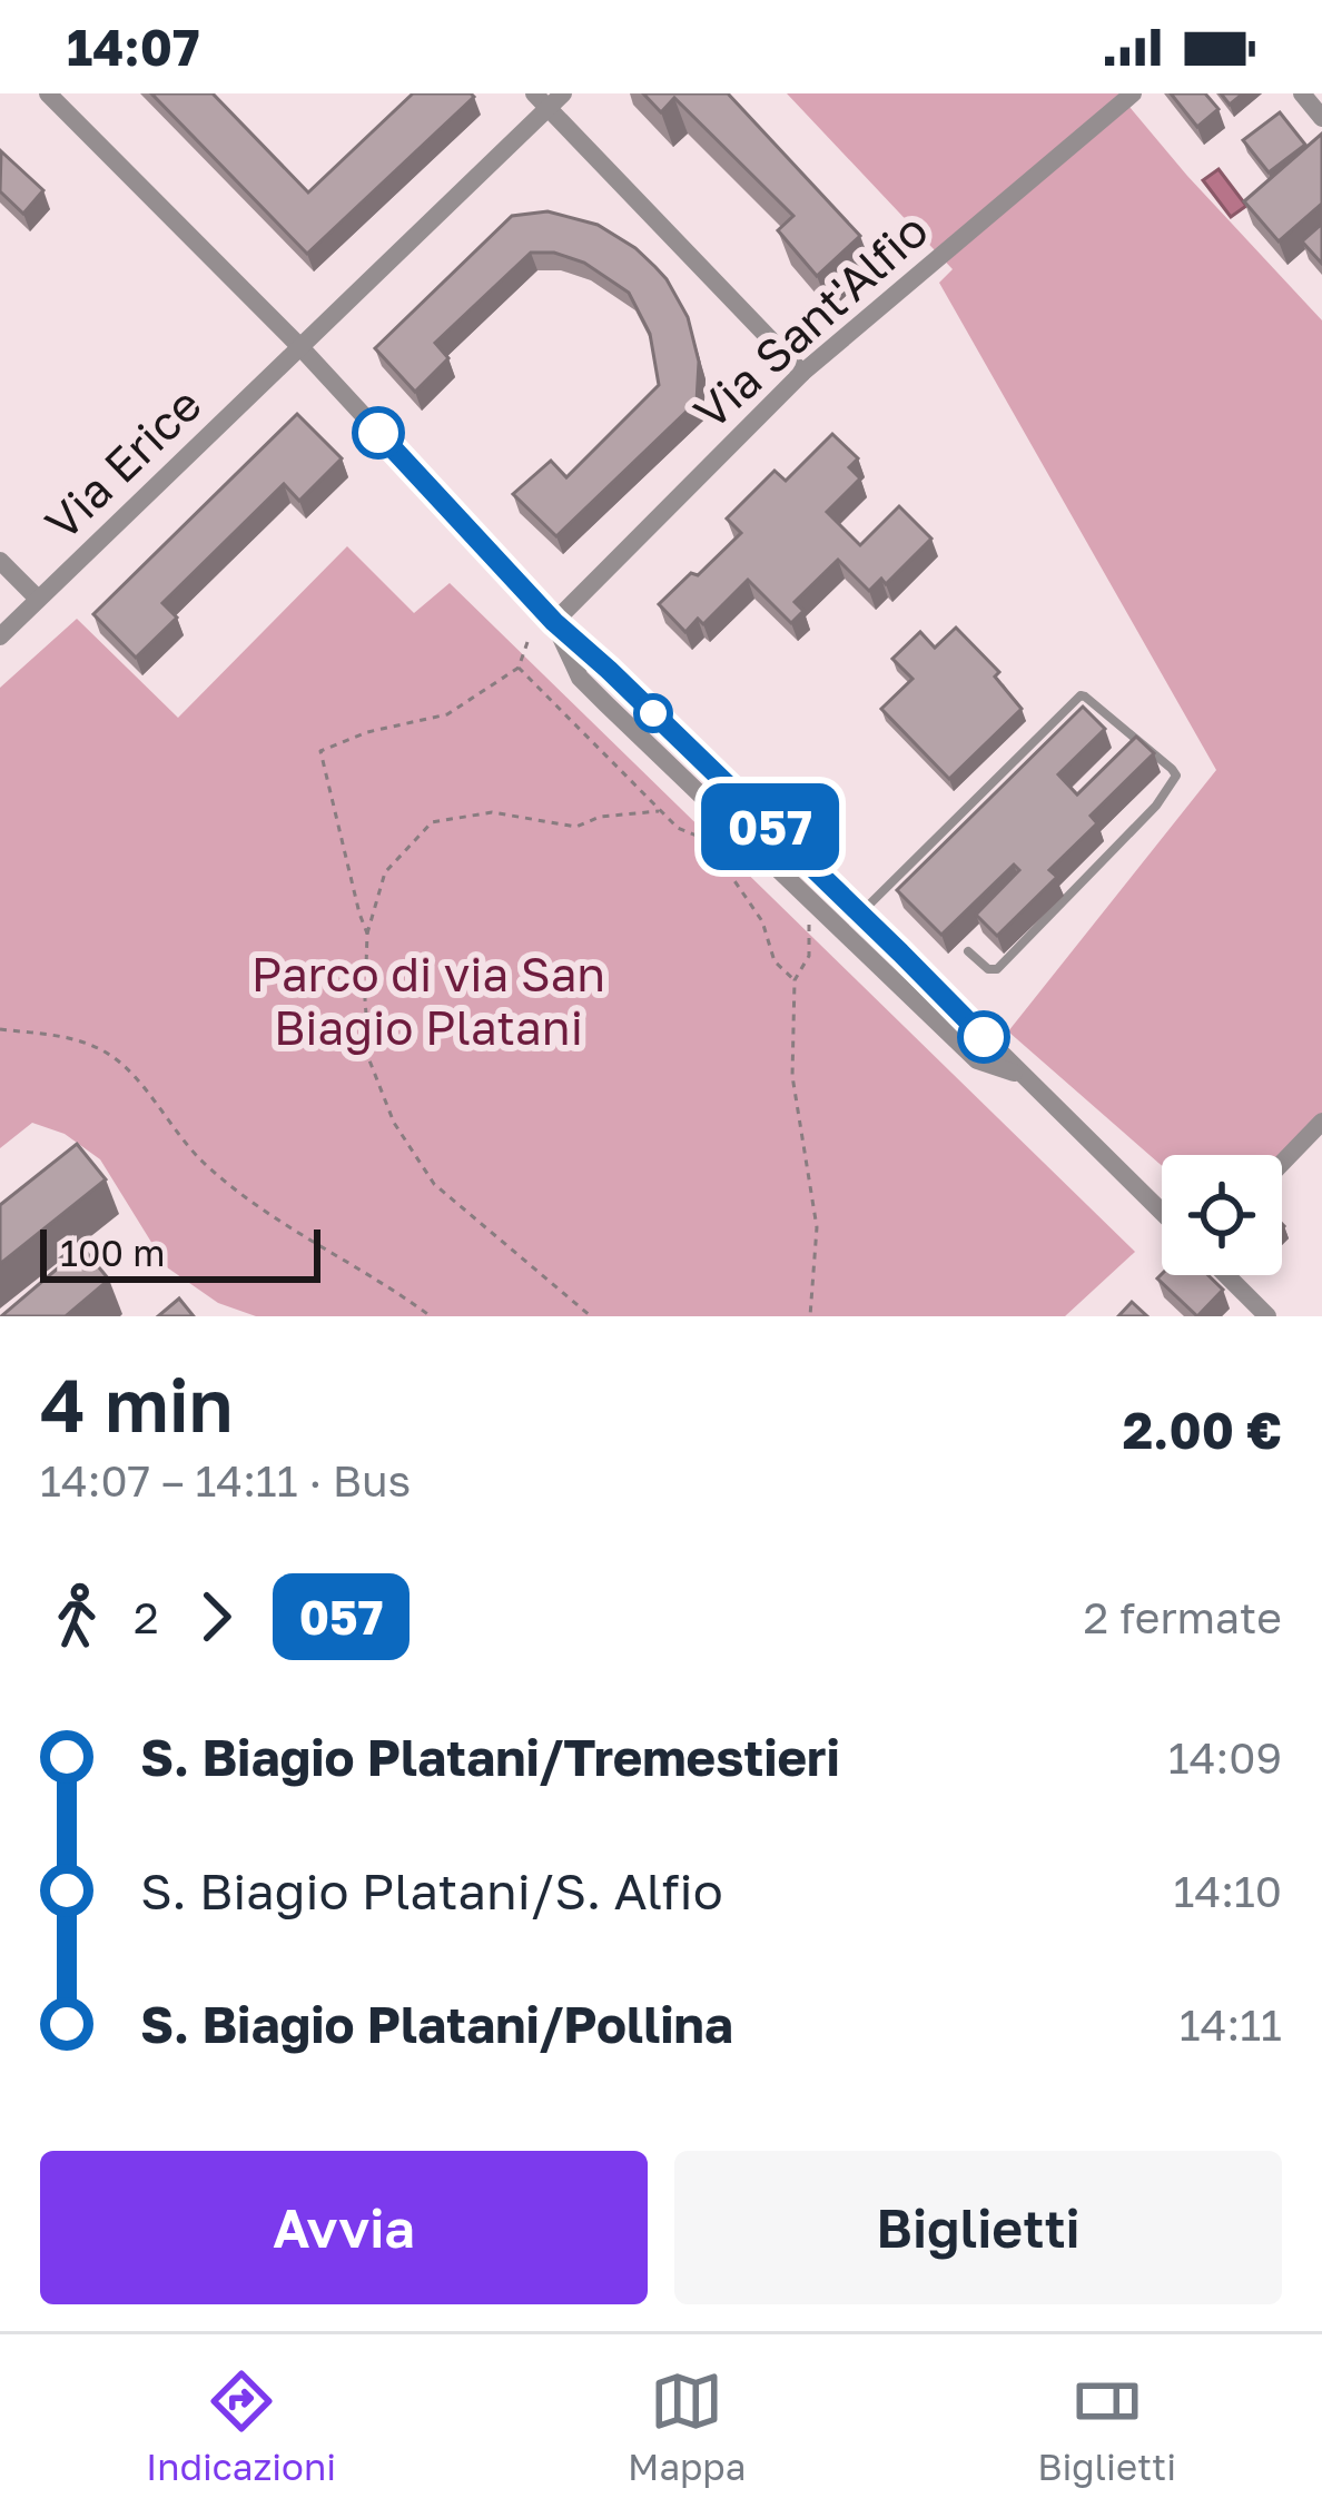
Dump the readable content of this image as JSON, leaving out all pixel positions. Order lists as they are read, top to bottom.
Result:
{
  "streets": {
    "street": ["Via Sant'Alfio", "Via Erice"]
  },
  "parks": ["Parco di via San Biagio Platani"],
  "lines": ["bus line 057"],
  "scale_bar": "100 m",
  "page": {
    "status": "14:07",
    "on_map": "057",
    "scale": "100 m",
    "heading": ["4 min", "14:07 – 14:11 · Bus", "2.00 €"],
    "legs": ["2", "057", "2 fermate"],
    "list": [
      {
        "name": "S. Biagio Platani/Tremestieri",
        "value": "14:09"
      },
      {
        "name": "S. Biagio Platani/S. Alfio",
        "value": "14:10"
      },
      {
        "name": "S. Biagio Platani/Pollina",
        "value": "14:11"
      }
    ],
    "buttons": ["Avvia", "Biglietti"],
    "tabs": ["Indicazioni", "Mappa", "Biglietti"]
  }
}
